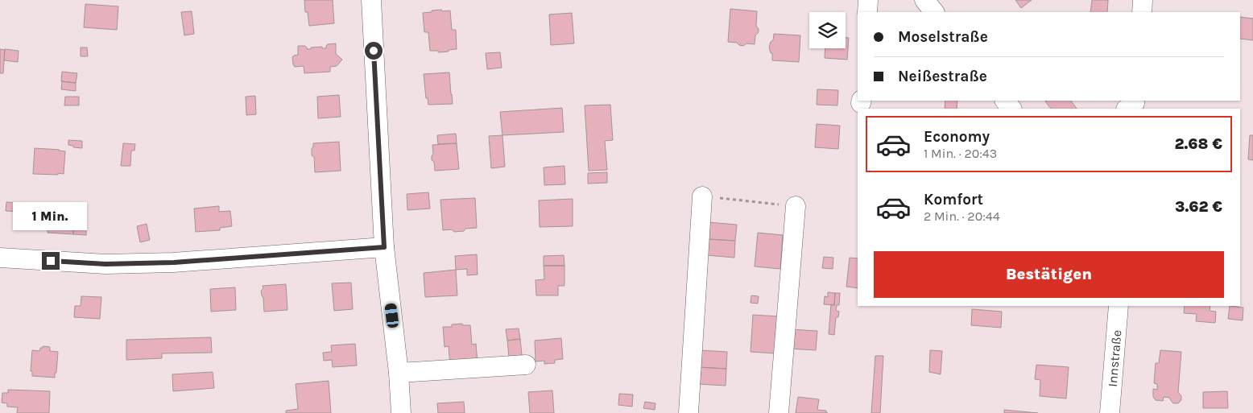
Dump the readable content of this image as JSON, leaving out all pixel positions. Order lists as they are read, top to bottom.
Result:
{
  "streets": {
    "street": ["Innstraße"]
  },
  "page": {
    "banner": ["Moselstraße", "Neißestraße"],
    "list": [
      {
        "name": "Economy",
        "note": "1 Min. · 20:43",
        "value": "2.68 €"
      },
      {
        "name": "Komfort",
        "note": "2 Min. · 20:44",
        "value": "3.62 €"
      }
    ],
    "bubble": "1 Min.",
    "buttons": "Bestätigen"
  }
}
